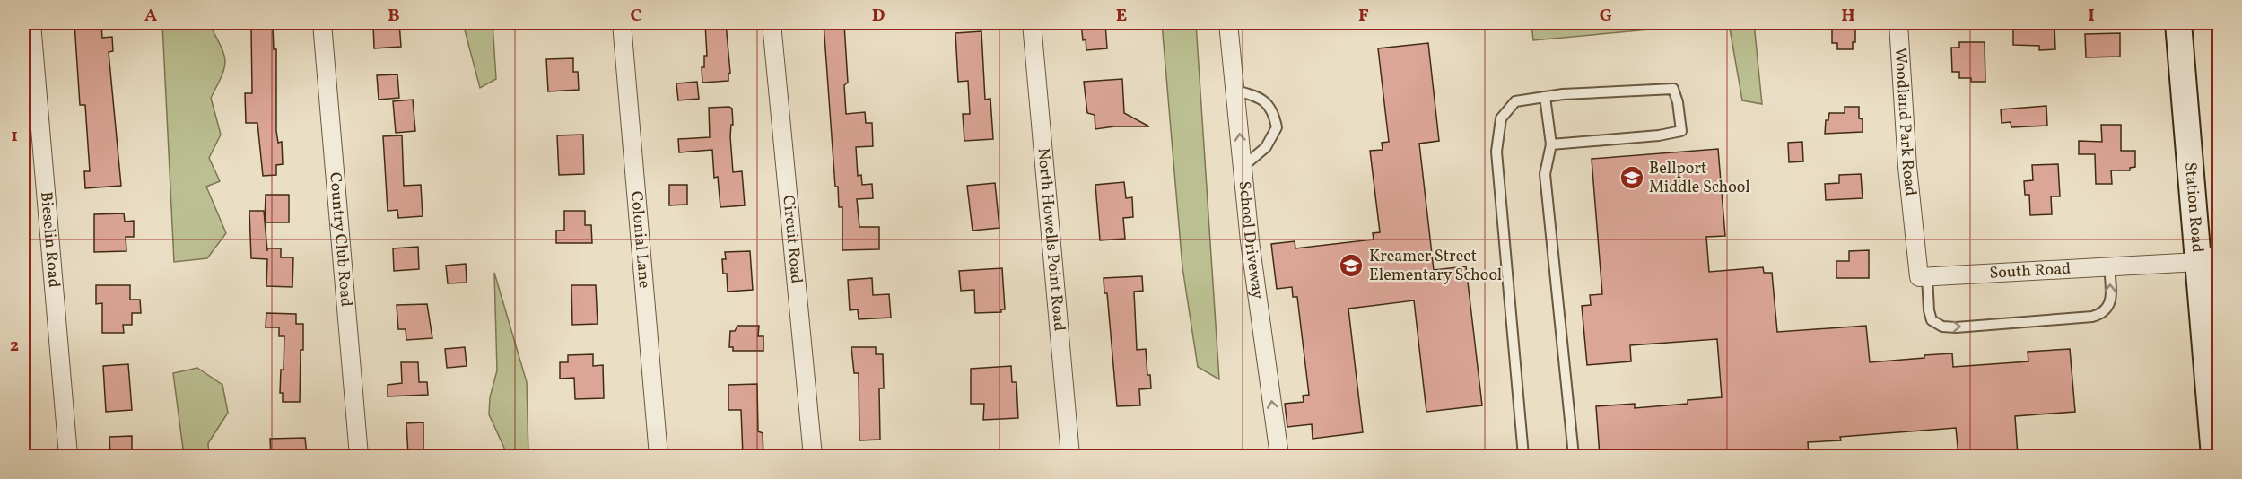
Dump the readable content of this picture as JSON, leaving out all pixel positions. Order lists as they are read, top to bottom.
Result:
{
  "streets": {
    "main road": ["Station Road"],
    "street": [
      "Woodland Park Road",
      "Bieselin Road",
      "Country Club Road",
      "Colonial Lane",
      "Circuit Road",
      "North Howells Point Road",
      "School Driveway",
      "South Road"
    ]
  },
  "crossings": [
    ["Woodland Park Road", "South Road"],
    ["Station Road", "South Road"]
  ],
  "one_way": ["School Driveway"],
  "places": {
    "school or university": ["Bellport Middle School", "Kreamer Street Elementary School"]
  },
  "grid": {
    "columns": [
      "A",
      "B",
      "C",
      "D",
      "E",
      "F",
      "G",
      "H",
      "I"
    ],
    "rows": ["1", "2"]
  }
}
